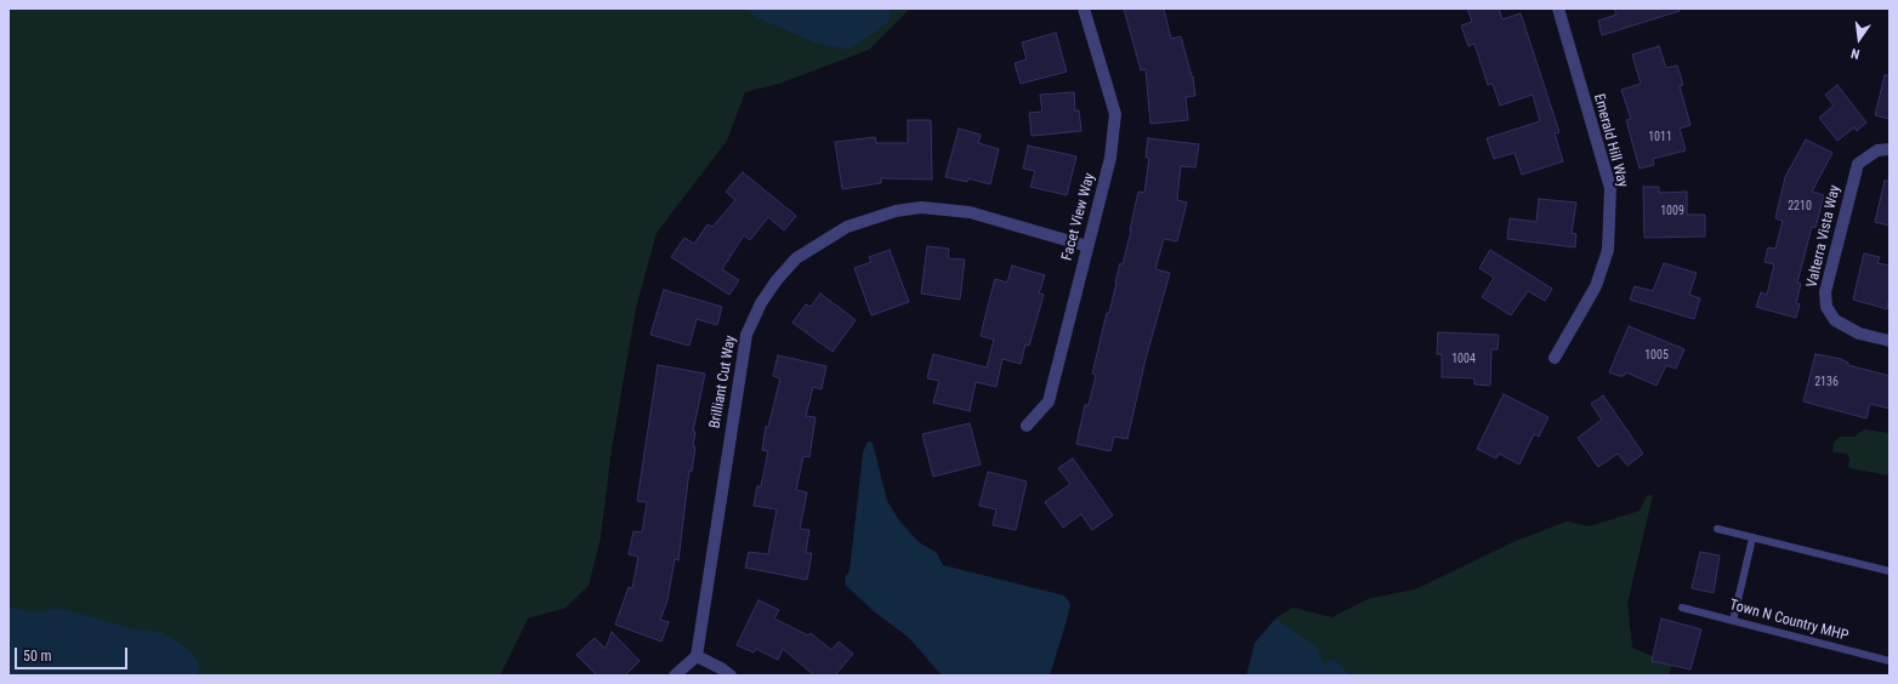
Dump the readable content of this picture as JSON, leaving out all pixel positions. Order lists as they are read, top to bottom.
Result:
{
  "streets": {
    "street": [
      "Emerald Hill Way",
      "Facet View Way",
      "Valterra Vista Way",
      "Brilliant Cut Way"
    ],
    "lane": ["Town N Country MHP"]
  },
  "crossings": [
    ["Facet View Way", "Brilliant Cut Way"]
  ],
  "house_numbers": [
    "1011",
    "2210",
    "1009",
    "1005",
    "1004",
    "2136"
  ],
  "scale_bar": "50 m",
  "north": "bottom"
}
